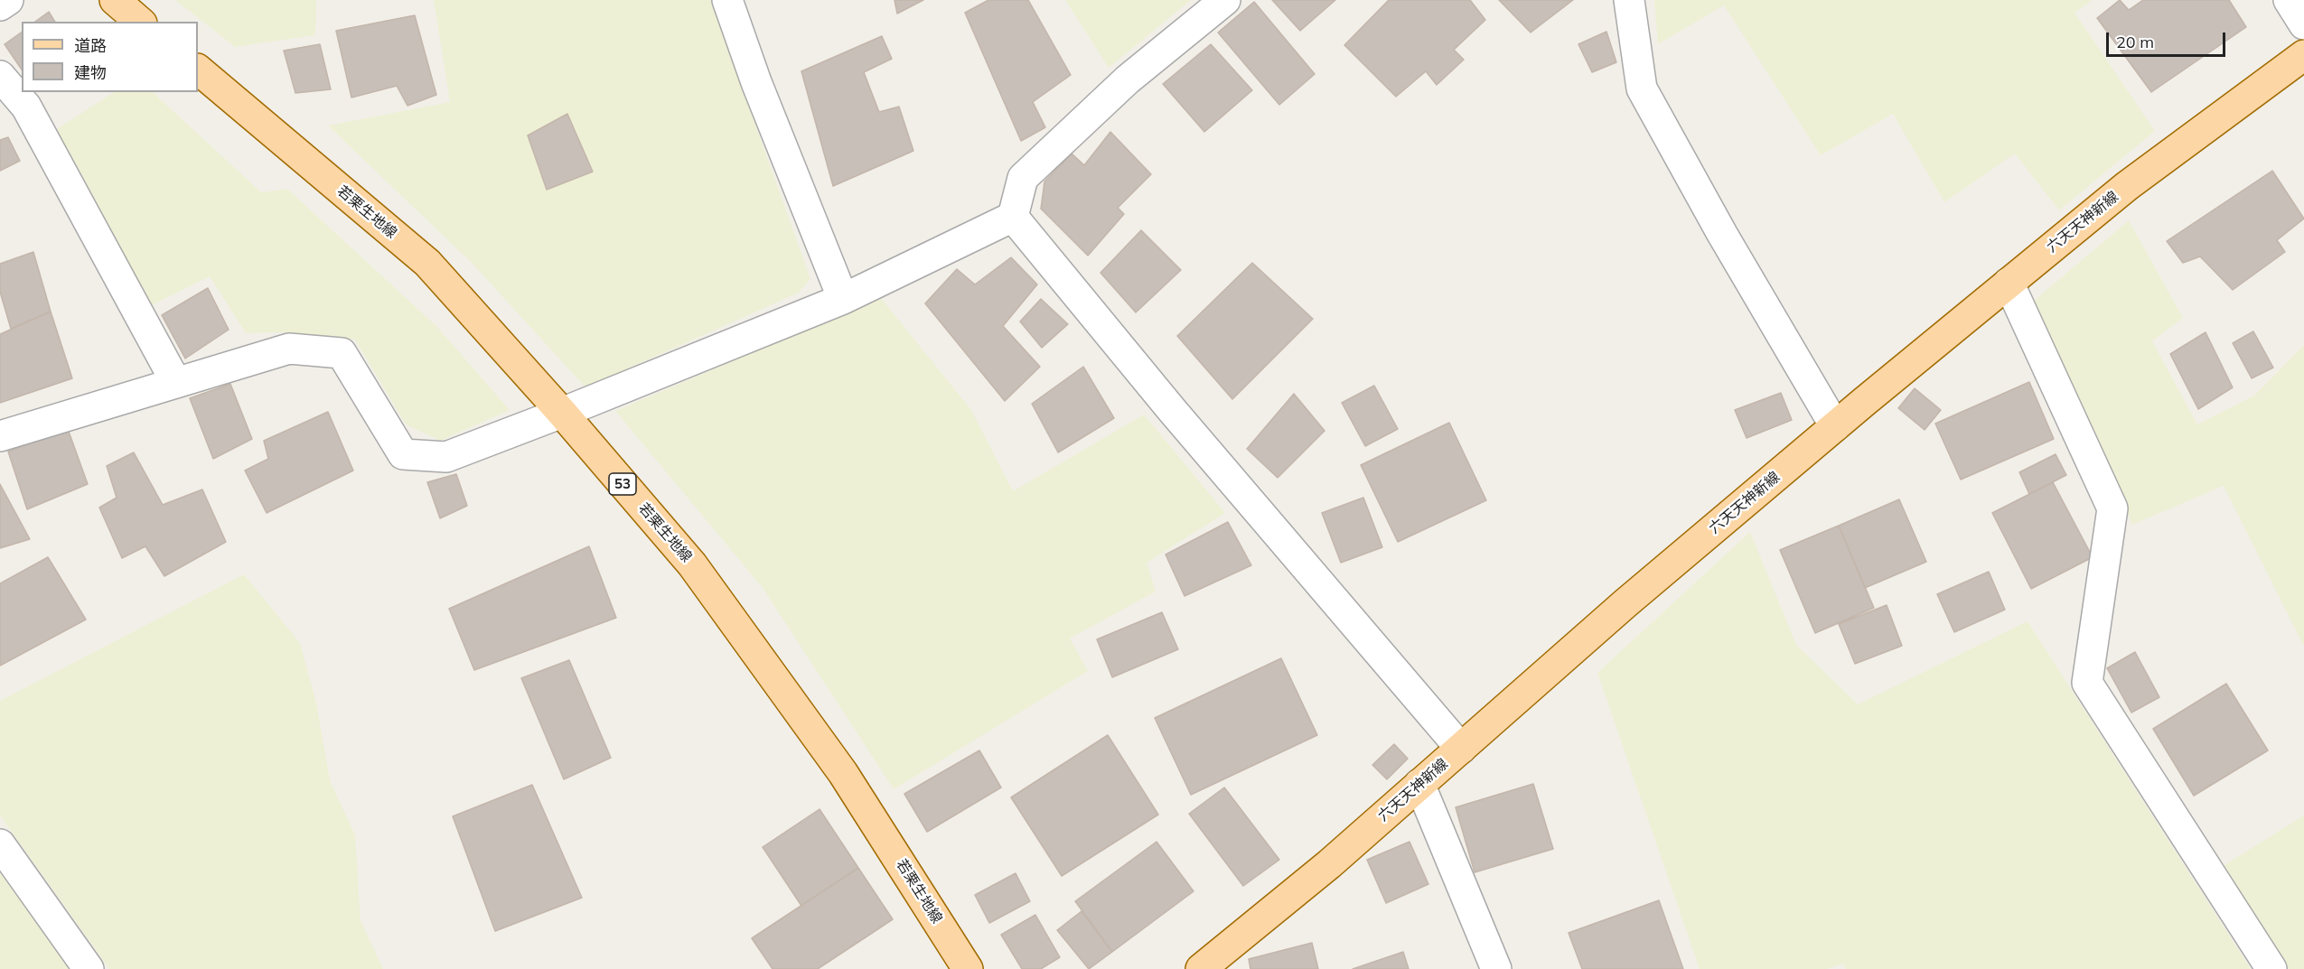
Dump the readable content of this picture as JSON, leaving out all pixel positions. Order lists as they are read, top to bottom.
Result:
{
  "streets": {
    "main road": ["若栗生地線", "六天天神新線", "53"]
  },
  "legend": ["道路", "建物"],
  "scale_bar": "20 m"
}
